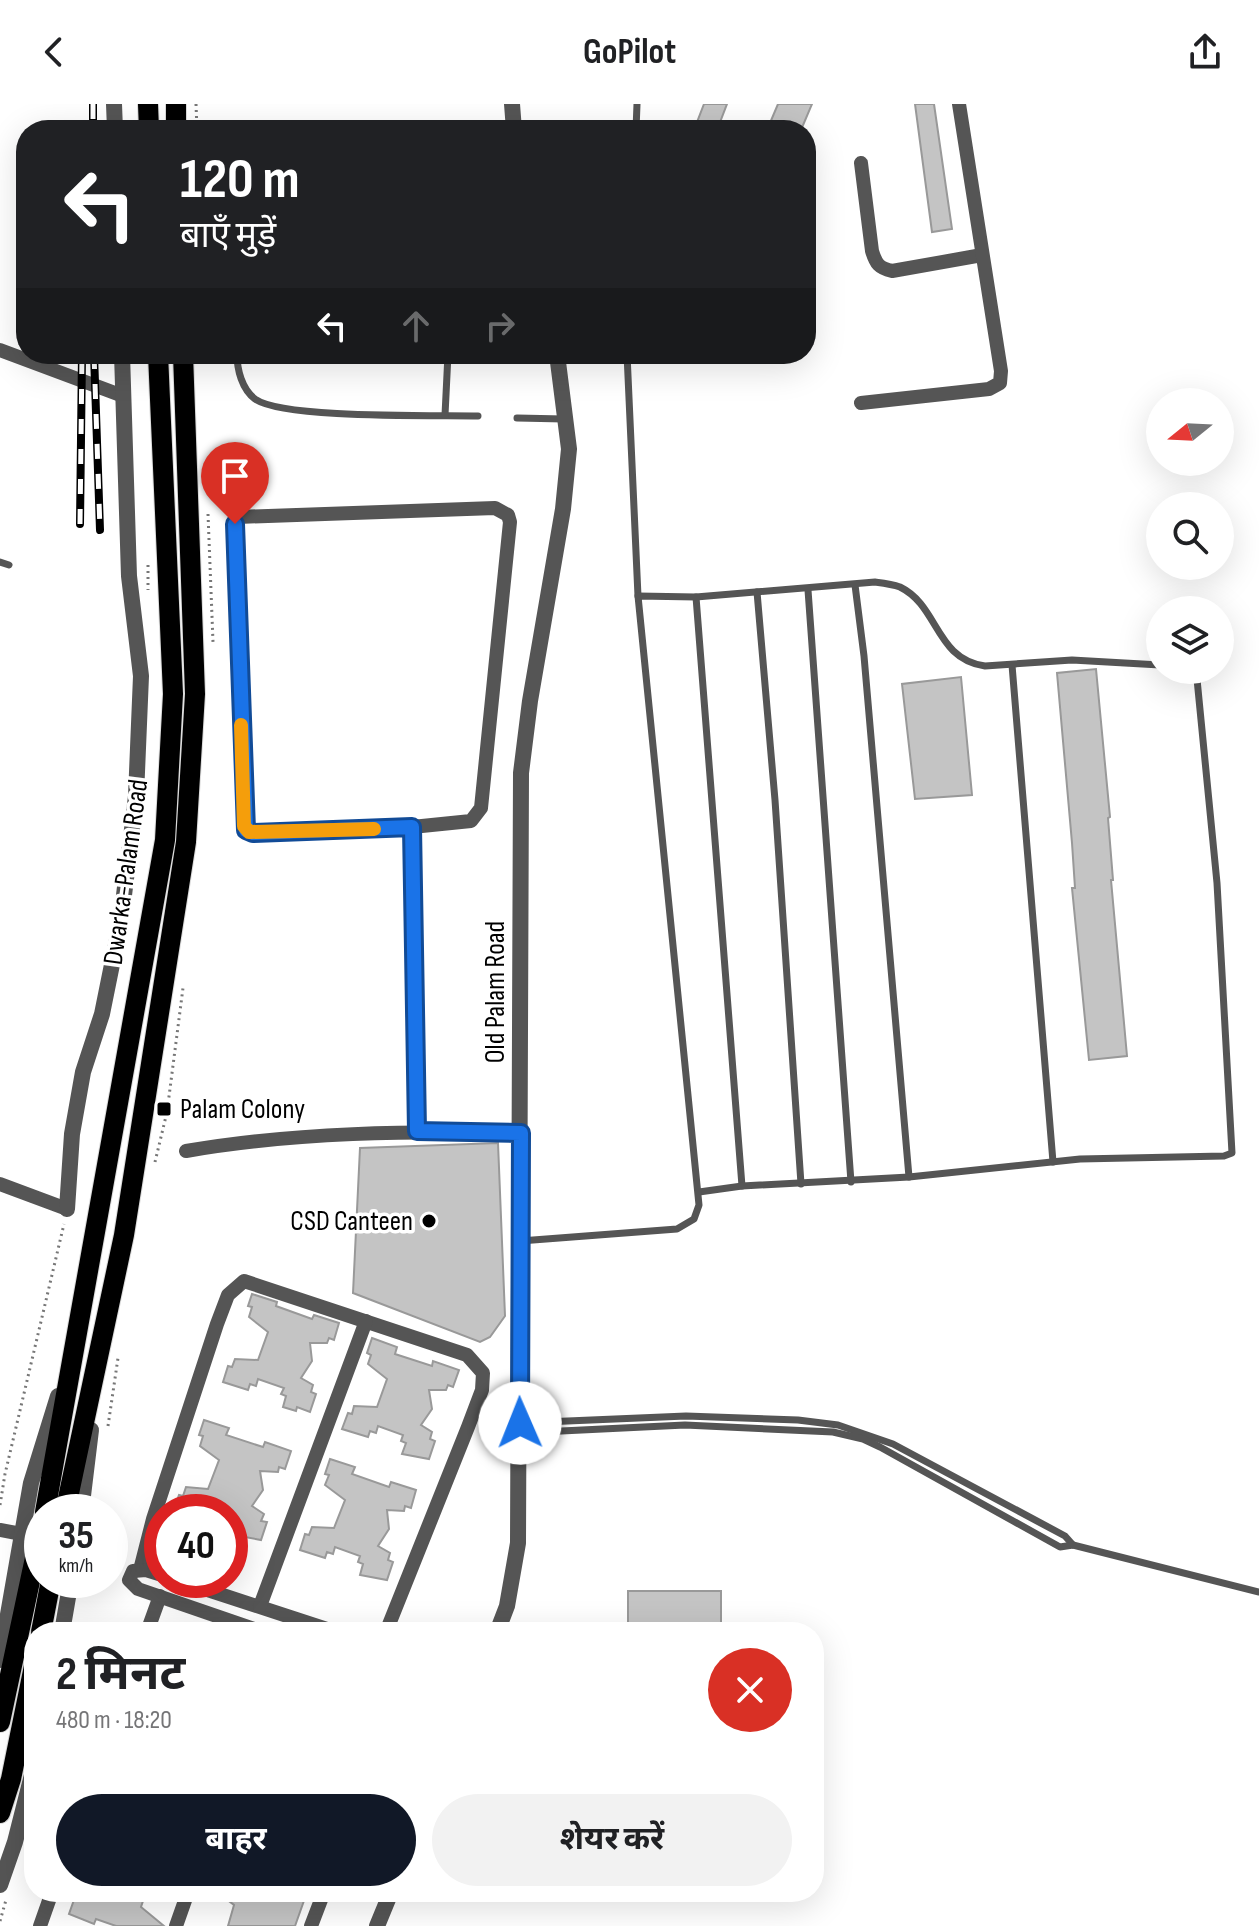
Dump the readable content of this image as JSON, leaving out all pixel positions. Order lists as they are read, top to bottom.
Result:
{
  "streets": {
    "main road": ["Dwarka-Palam Road"],
    "street": ["Old Palam Road"]
  },
  "places": {
    "transit": ["Palam Colony"],
    "other": ["CSD Canteen"]
  },
  "north": "left",
  "page": {
    "header": "GoPilot",
    "turn": ["120 m", "बाएँ मुड़ें"],
    "speed": "35 km/h",
    "limit": "40",
    "heading": ["2 मिनट", "480 m · 18:20"],
    "buttons": ["बाहर", "शेयर करें"]
  }
}
